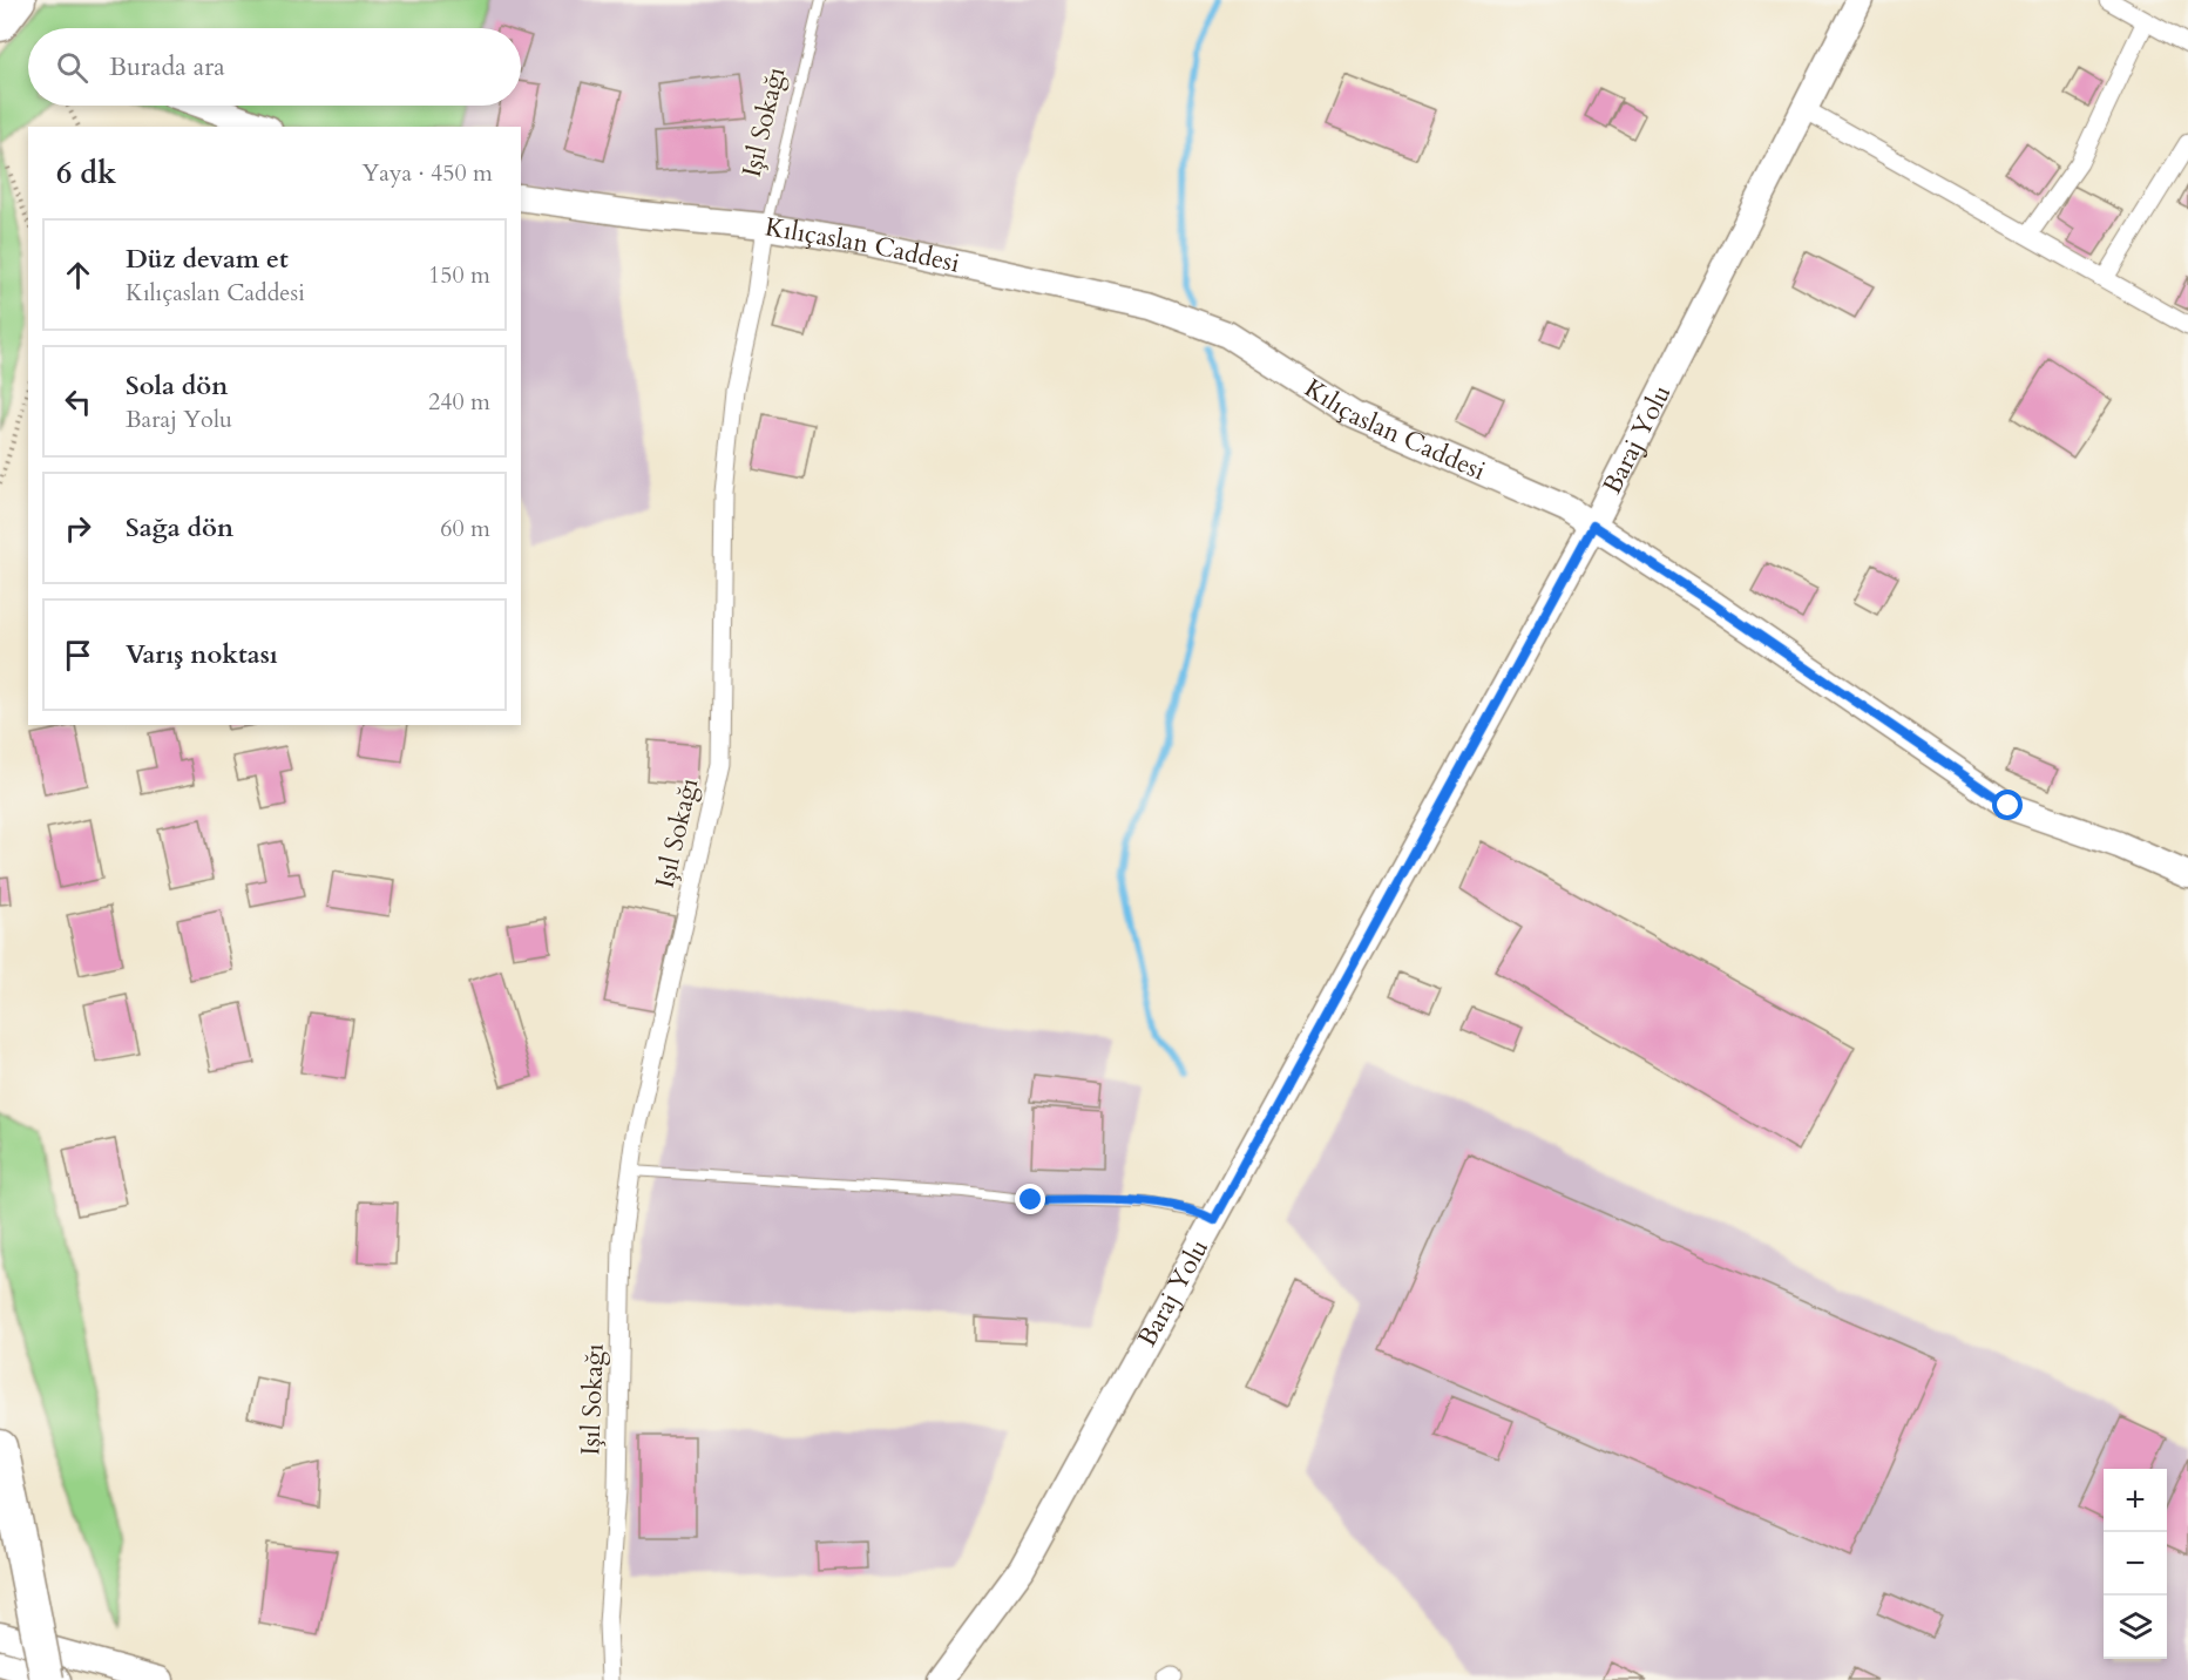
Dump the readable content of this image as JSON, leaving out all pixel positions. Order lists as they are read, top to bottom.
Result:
{
  "streets": {
    "street": ["Işıl Sokağı", "Kılıçaslan Caddesi", "Baraj Yolu"]
  },
  "crossings": [
    ["Işıl Sokağı", "Kılıçaslan Caddesi"],
    ["Kılıçaslan Caddesi", "Baraj Yolu"]
  ],
  "page": {
    "search": "Burada ara",
    "heading": ["6 dk", "Yaya · 450 m"],
    "list": [
      ["Düz devam et", "Kılıçaslan Caddesi", "150 m"],
      ["Sola dön", "Baraj Yolu", "240 m"],
      ["Sağa dön", "60 m"],
      "Varış noktası"
    ],
    "map_buttons": ["+", "−"]
  }
}
